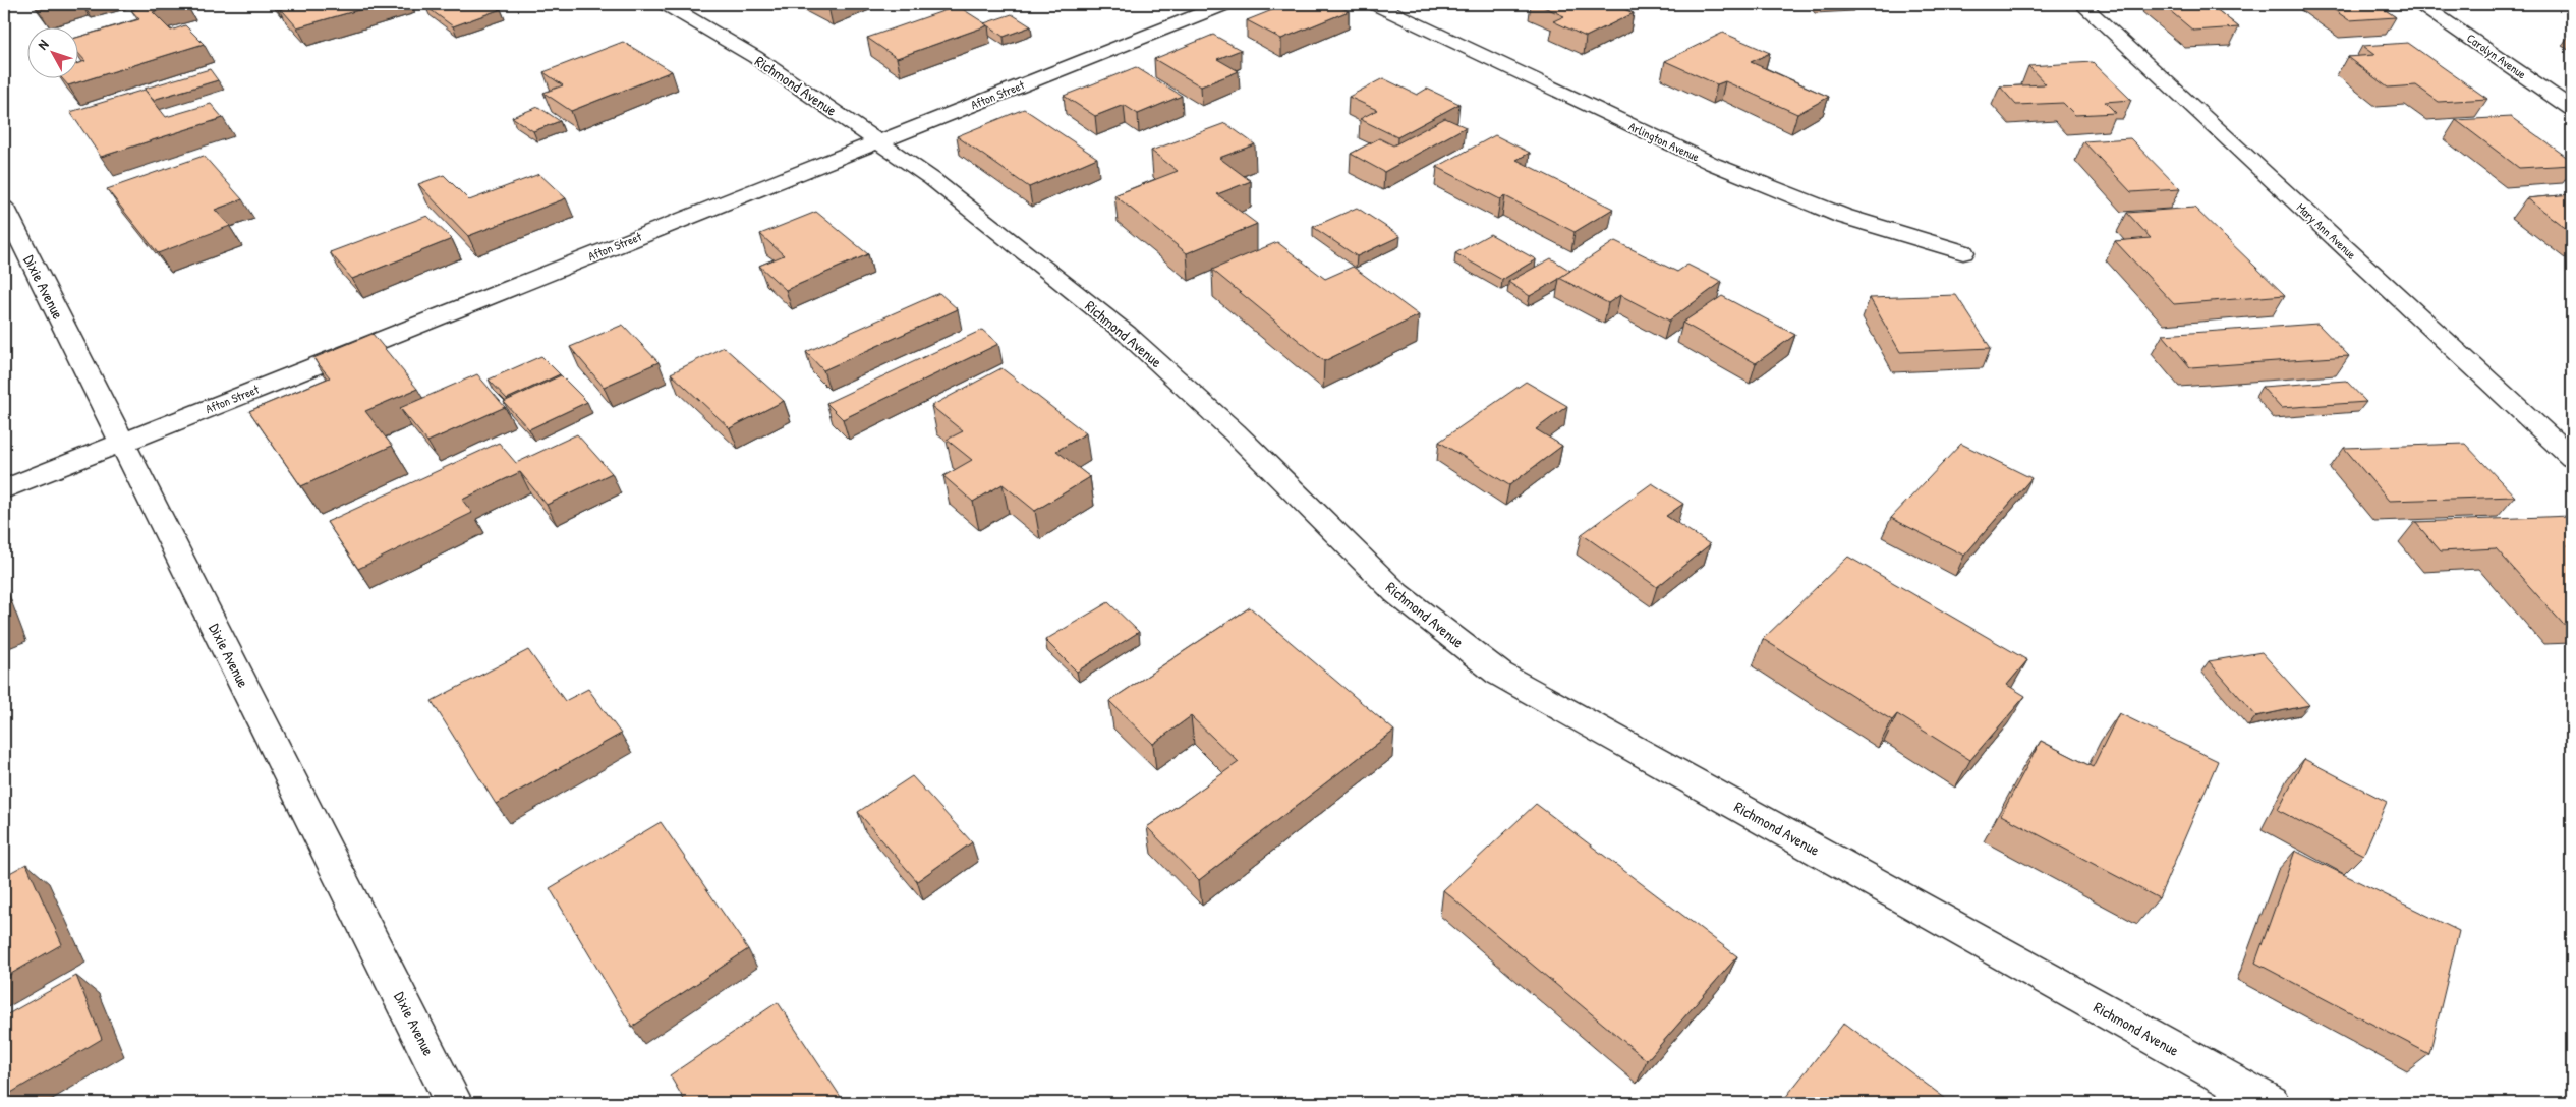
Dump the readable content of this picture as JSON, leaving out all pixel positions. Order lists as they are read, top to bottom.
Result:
{
  "streets": {
    "street": [
      "Carolyn Avenue",
      "Richmond Avenue",
      "Afton Street",
      "Arlington Avenue",
      "Mary Ann Avenue",
      "Dixie Avenue"
    ]
  },
  "crossings": [
    ["Richmond Avenue", "Afton Street"],
    ["Afton Street", "Dixie Avenue"]
  ],
  "north": "top left"
}
